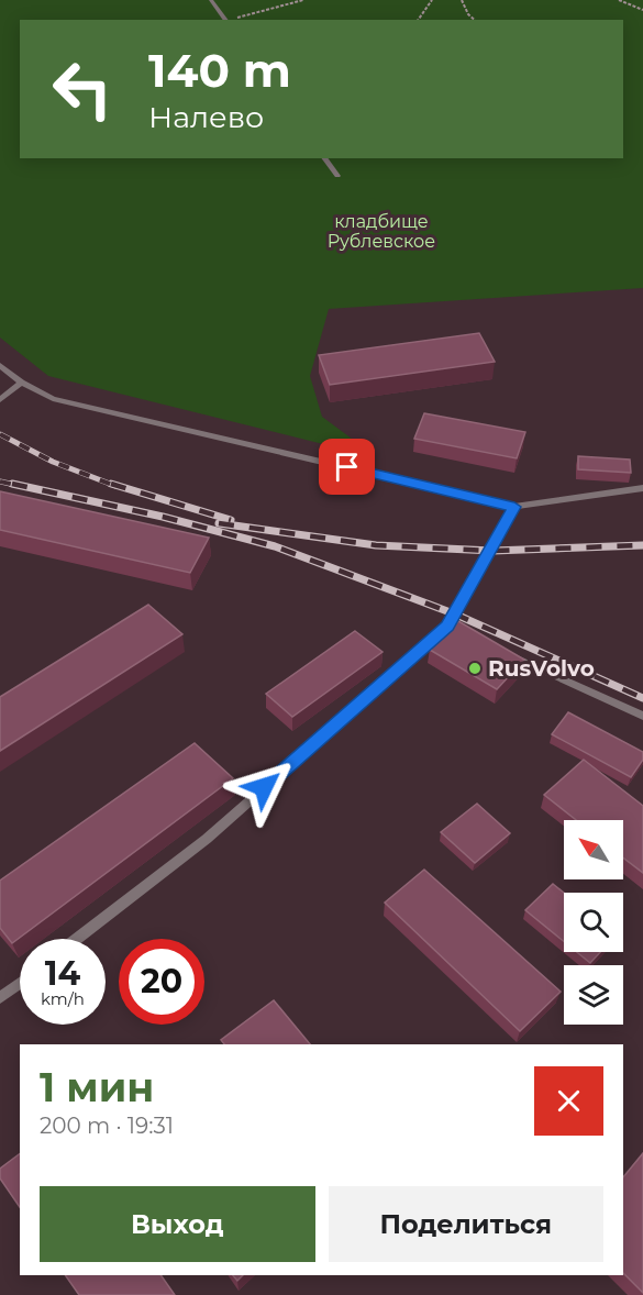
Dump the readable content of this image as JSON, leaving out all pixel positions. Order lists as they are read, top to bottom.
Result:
{
  "parks": ["кладбище Рублевское"],
  "places": ["RusVolvo"],
  "north": "top left",
  "page": {
    "turn": ["140 m", "Налево"],
    "speed": "14 km/h",
    "limit": "20",
    "heading": ["1 мин", "200 m · 19:31"],
    "buttons": ["Выход", "Поделиться"]
  }
}
